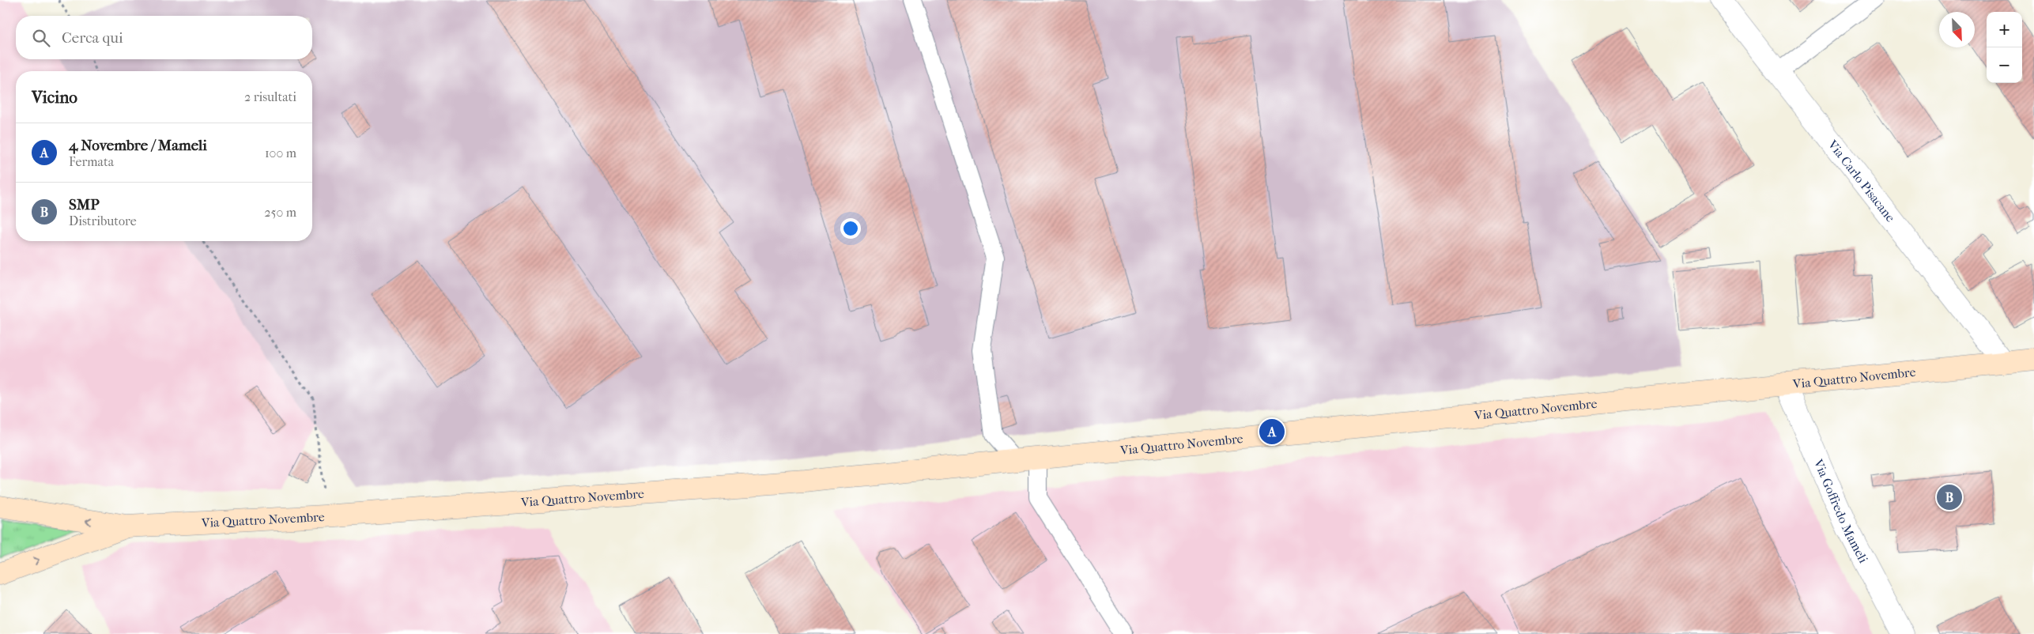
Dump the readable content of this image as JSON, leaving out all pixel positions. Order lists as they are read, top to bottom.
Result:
{
  "streets": {
    "street": ["Via Carlo Pisacane", "Via Quattro Novembre", "Via Goffredo Mameli"]
  },
  "crossings": [
    ["Via Carlo Pisacane", "Via Quattro Novembre"],
    ["Via Quattro Novembre", "Via Goffredo Mameli"]
  ],
  "north": "bottom right",
  "page": {
    "map_buttons": ["+", "−"],
    "search": "Cerca qui",
    "heading": ["Vicino", "2 risultati"],
    "list": [
      {
        "mark": "A",
        "name": "4 Novembre / Mameli",
        "note": "Fermata",
        "value": "100 m"
      },
      {
        "mark": "B",
        "name": "SMP",
        "note": "Distributore",
        "value": "250 m"
      }
    ],
    "pins": ["A", "B"]
  }
}
